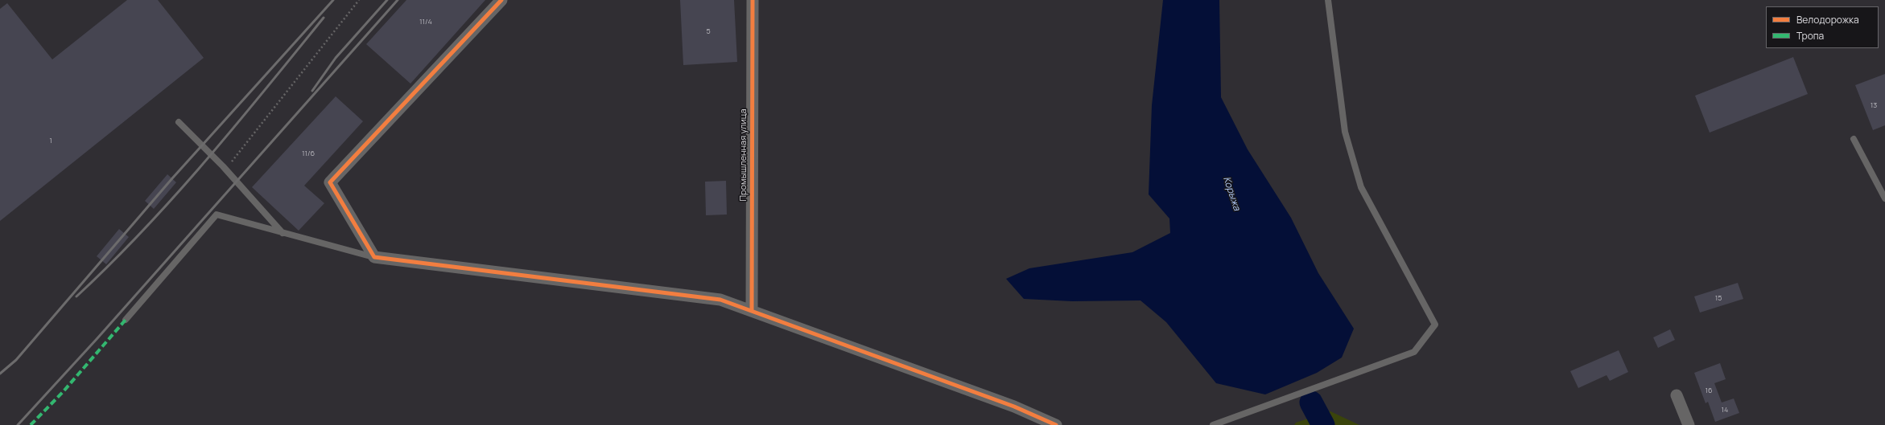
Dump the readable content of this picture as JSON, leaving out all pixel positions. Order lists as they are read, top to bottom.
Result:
{
  "streets": {
    "street": ["Промышленная улица"]
  },
  "water": ["Корыжа"],
  "house_numbers": [
    "11/4",
    "5",
    "13",
    "1",
    "11/6",
    "15",
    "16",
    "14"
  ],
  "legend": ["Велодорожка", "Тропа"]
}
